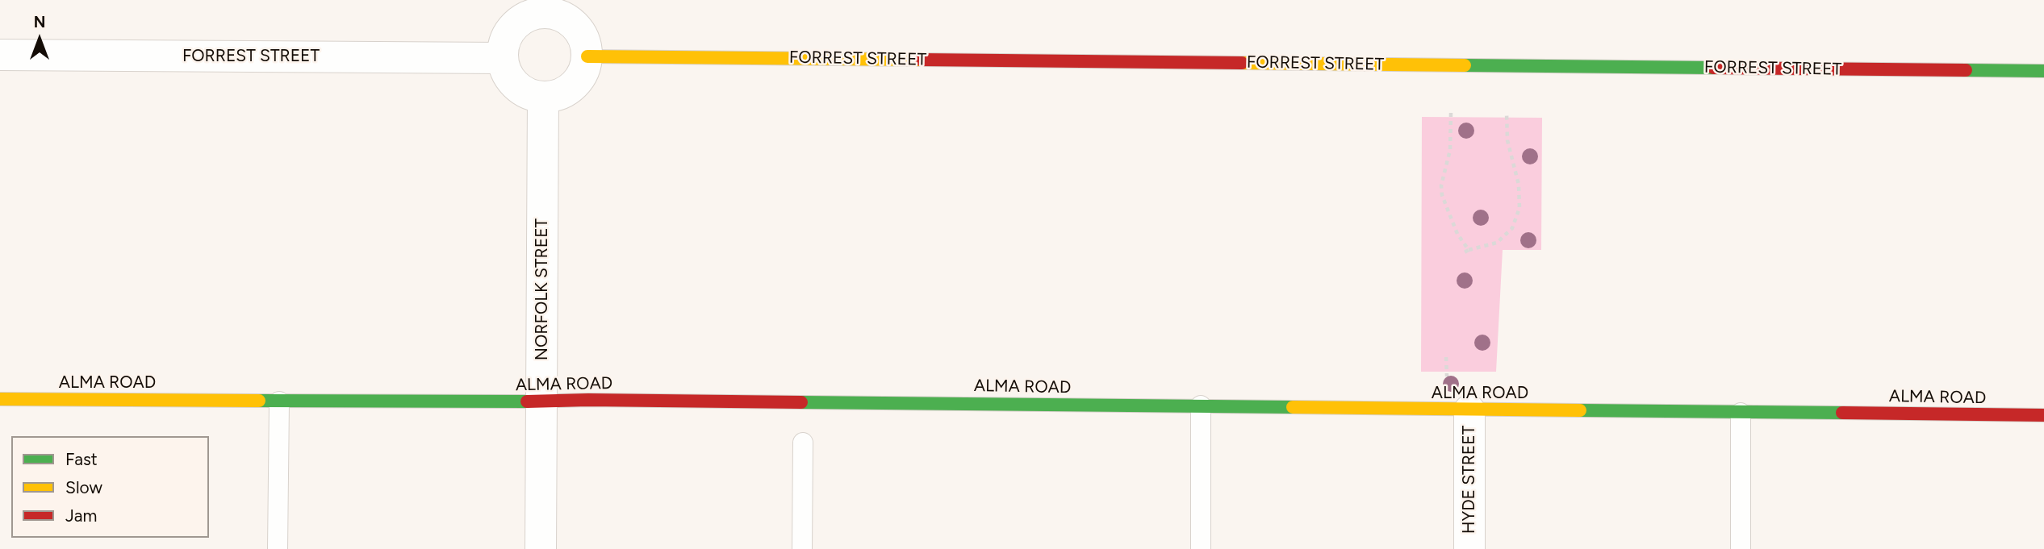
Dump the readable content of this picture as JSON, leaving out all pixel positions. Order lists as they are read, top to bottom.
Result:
{
  "streets": {
    "street": [
      "FORREST STREET",
      "NORFOLK STREET",
      "ALMA ROAD",
      "HYDE STREET"
    ]
  },
  "crossings": [
    ["FORREST STREET", "NORFOLK STREET"],
    ["NORFOLK STREET", "ALMA ROAD"],
    ["ALMA ROAD", "HYDE STREET"]
  ],
  "legend": ["Fast", "Slow", "Jam"],
  "north": "top"
}
